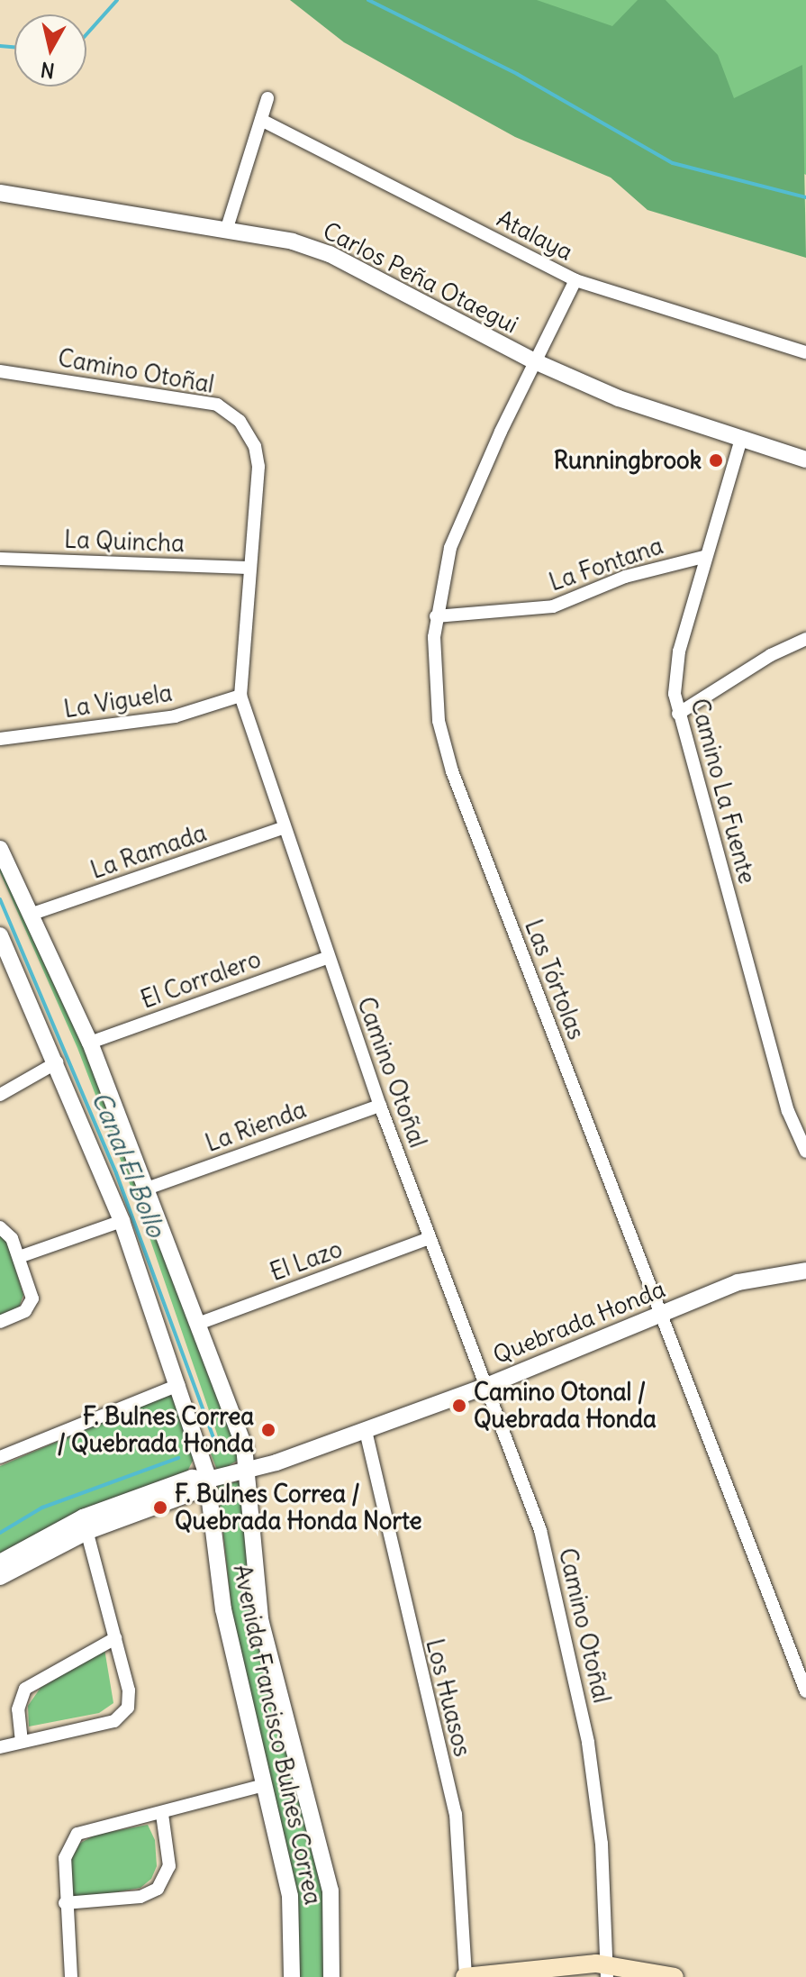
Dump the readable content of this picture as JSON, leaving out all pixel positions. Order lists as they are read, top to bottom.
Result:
{
  "streets": {
    "street": [
      "Atalaya",
      "Carlos Peña Otaegui",
      "Camino Otoñal",
      "La Quincha",
      "La Fontana",
      "La Viguela",
      "Camino La Fuente",
      "La Ramada",
      "El Corralero",
      "Las Tórtolas",
      "La Rienda",
      "El Lazo",
      "Quebrada Honda",
      "Los Huasos",
      "Avenida Francisco Bulnes Correa"
    ]
  },
  "crossings": [
    ["Atalaya", "Las Tórtolas"],
    ["Carlos Peña Otaegui", "Camino La Fuente"],
    ["Carlos Peña Otaegui", "Las Tórtolas"],
    ["Camino Otoñal", "La Quincha"],
    ["Camino Otoñal", "La Viguela"],
    ["Camino Otoñal", "La Ramada"],
    ["Camino Otoñal", "El Corralero"],
    ["Camino Otoñal", "La Rienda"],
    ["Camino Otoñal", "El Lazo"],
    ["Camino Otoñal", "Quebrada Honda"],
    ["La Fontana", "Camino La Fuente"],
    ["La Fontana", "Las Tórtolas"],
    ["La Ramada", "Avenida Francisco Bulnes Correa"],
    ["El Corralero", "Avenida Francisco Bulnes Correa"],
    ["Las Tórtolas", "Quebrada Honda"],
    ["La Rienda", "Avenida Francisco Bulnes Correa"],
    ["El Lazo", "Avenida Francisco Bulnes Correa"],
    ["Quebrada Honda", "Los Huasos"],
    ["Quebrada Honda", "Avenida Francisco Bulnes Correa"]
  ],
  "water": ["Canal El Bollo"],
  "places": [
    "Runningbrook",
    "Camino Otonal / Quebrada Honda",
    "F. Bulnes Correa / Quebrada Honda",
    "F. Bulnes Correa / Quebrada Honda Norte"
  ],
  "north": "bottom"
}
